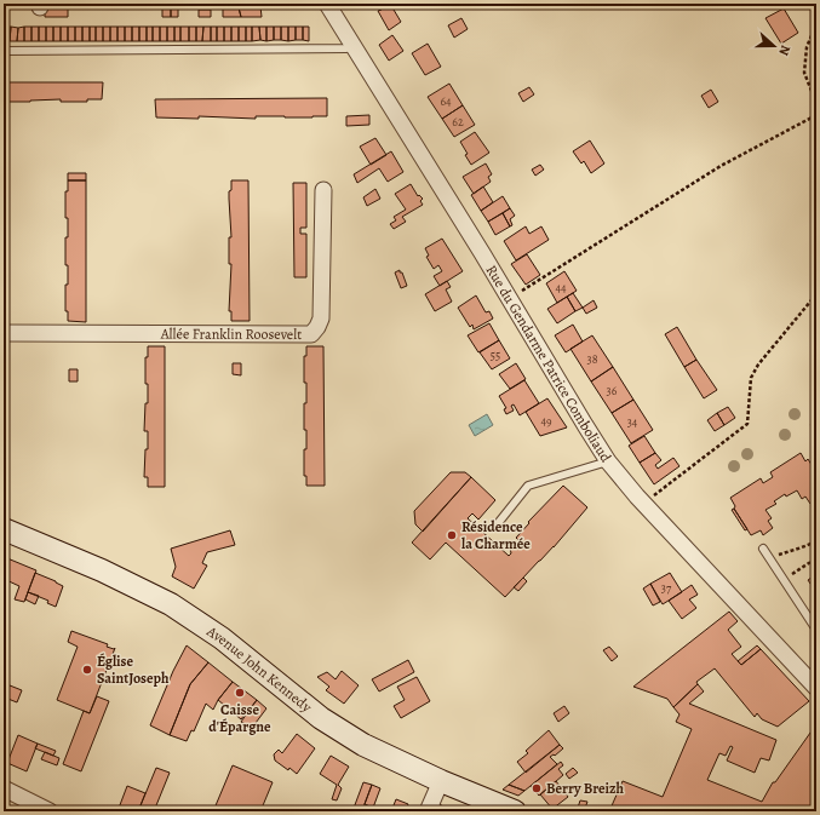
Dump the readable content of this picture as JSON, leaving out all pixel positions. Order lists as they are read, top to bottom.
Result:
{
  "streets": {
    "main road": ["Avenue John Kennedy"],
    "street": ["Allée Franklin Roosevelt", "Rue du Gendarme Patrice Comboliaud"]
  },
  "places": [
    "Résidence la Charmée",
    "Église SaintJoseph",
    "Caisse d'Épargne",
    "Berry Breizh"
  ],
  "house_numbers": [
    "64",
    "62",
    "44",
    "55",
    "38",
    "36",
    "49",
    "34",
    "37"
  ],
  "north": "right"
}
